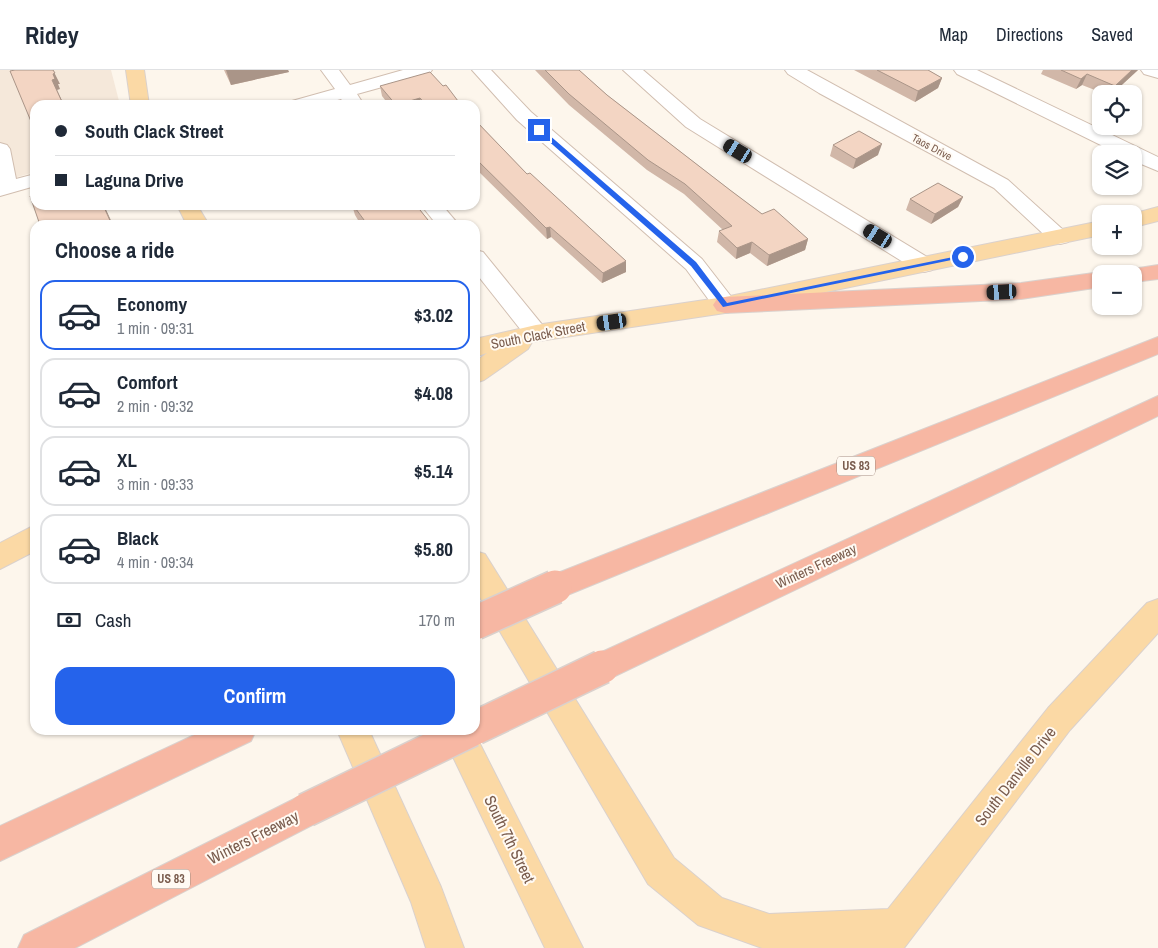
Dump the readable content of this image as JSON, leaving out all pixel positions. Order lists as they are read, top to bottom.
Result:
{
  "streets": {
    "highway": ["US 83", "Winters Freeway"],
    "main road": ["South Clack Street", "South Danville Drive", "South 7th Street"],
    "street": ["Taos Drive"]
  },
  "crossings": [
    ["Taos Drive", "South Clack Street"]
  ],
  "page": {
    "header": "Ridey",
    "nav": ["Map", "Directions", "Saved"],
    "map_buttons": ["+", "−"],
    "banner": ["South Clack Street", "Laguna Drive"],
    "heading": "Choose a ride",
    "list": [
      {
        "name": "Economy",
        "note": "1 min · 09:31",
        "value": "$3.02"
      },
      {
        "name": "Comfort",
        "note": "2 min · 09:32",
        "value": "$4.08"
      },
      {
        "name": "XL",
        "note": "3 min · 09:33",
        "value": "$5.14"
      },
      {
        "name": "Black",
        "note": "4 min · 09:34",
        "value": "$5.80"
      }
    ],
    "pay": ["Cash", "170 m"],
    "buttons": "Confirm"
  }
}
